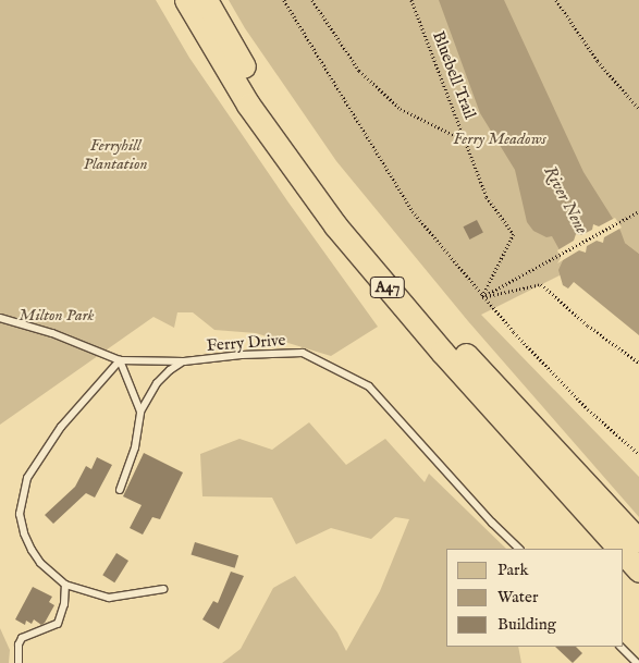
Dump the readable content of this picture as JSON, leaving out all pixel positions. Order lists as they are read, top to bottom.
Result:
{
  "streets": {
    "highway": ["A47"],
    "lane": ["Ferry Drive"],
    "path": ["Bluebell Trail"]
  },
  "water": ["River Nene"],
  "parks": ["Ferry Meadows", "Ferryhill Plantation", "Milton Park"],
  "legend": ["Park", "Water", "Building"]
}
